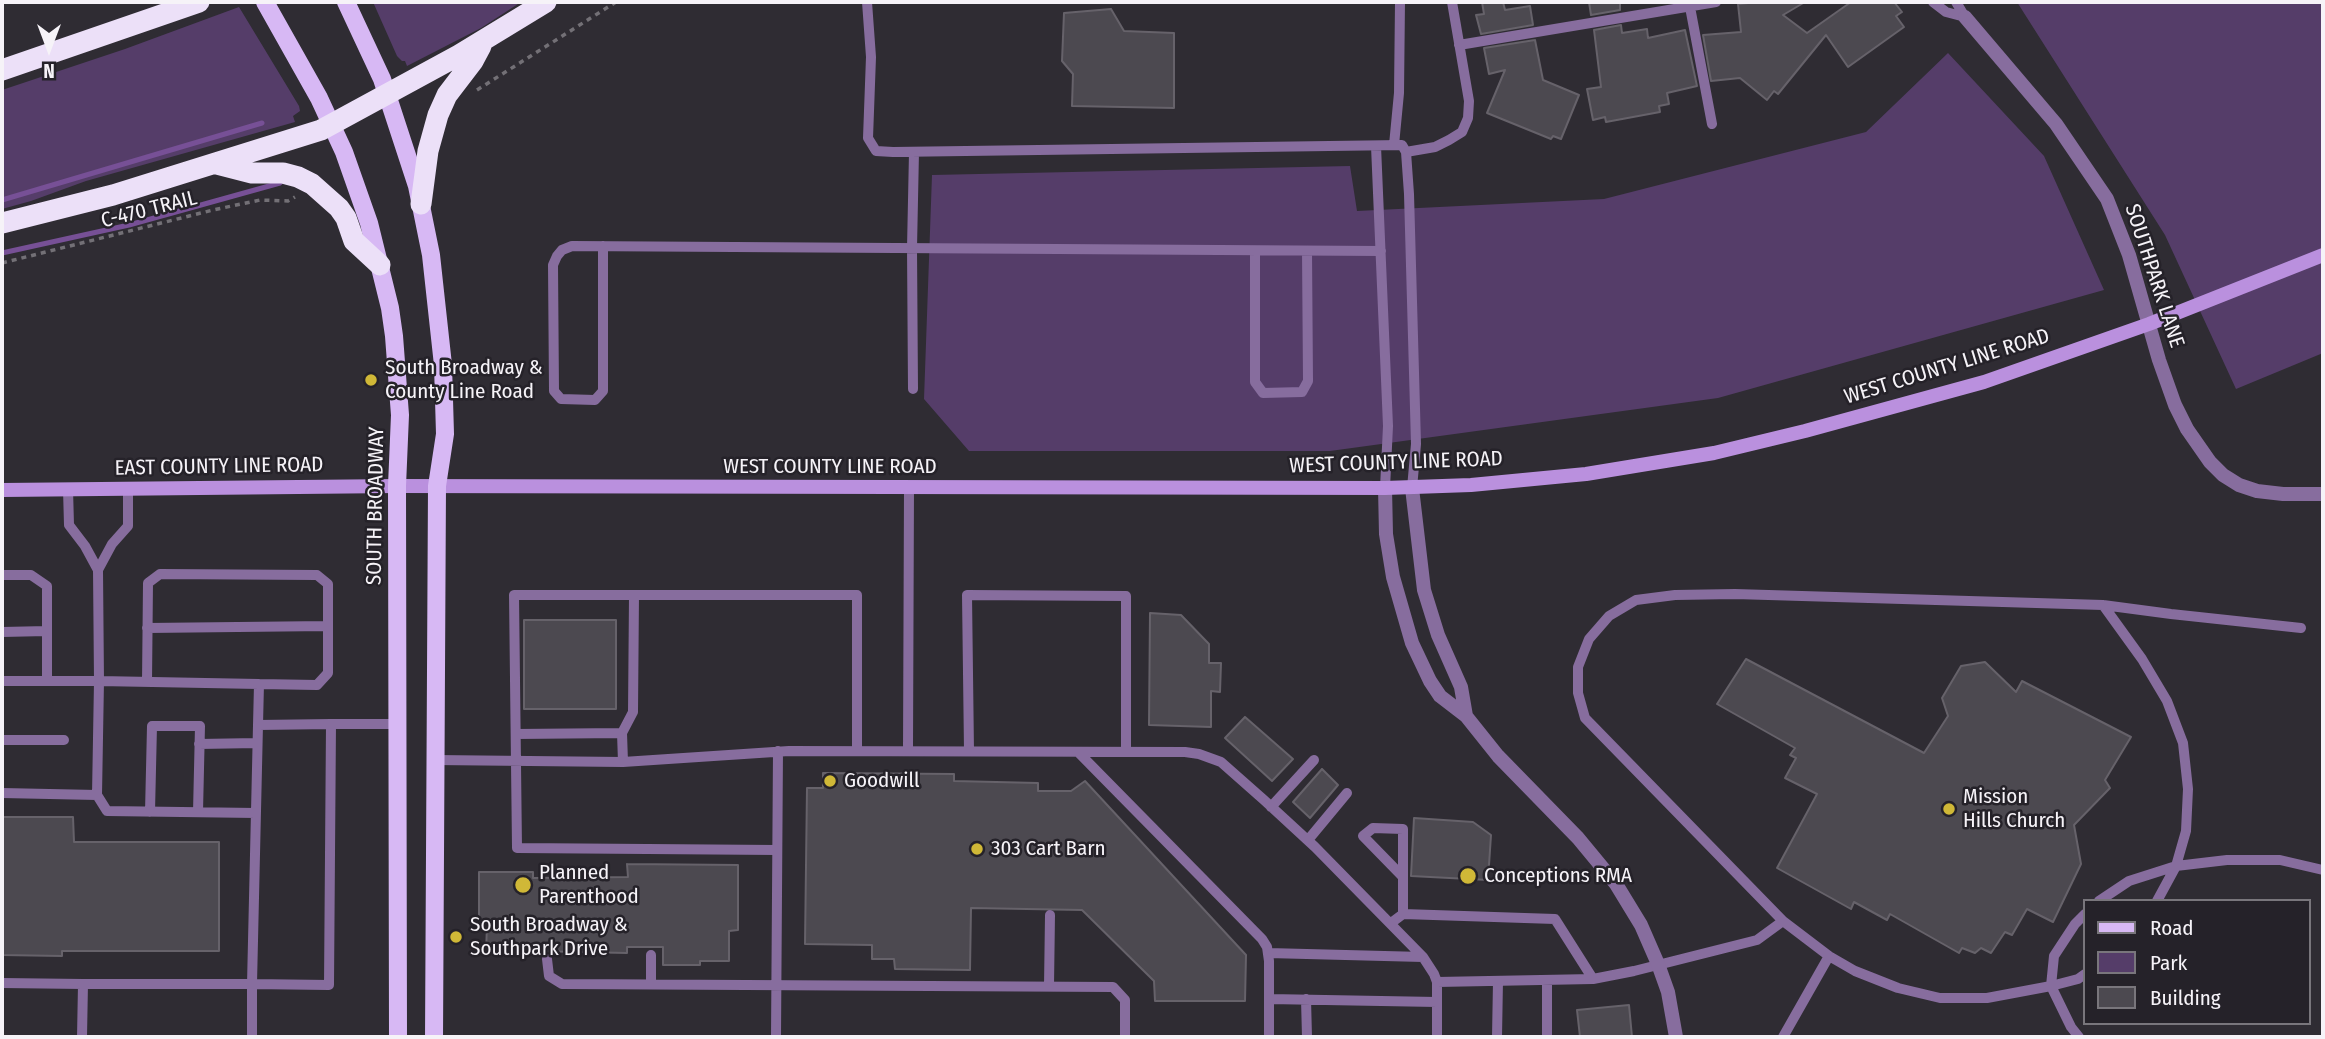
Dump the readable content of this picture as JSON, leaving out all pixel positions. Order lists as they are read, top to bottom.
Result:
{
  "streets": {
    "main road": ["WEST COUNTY LINE ROAD", "EAST COUNTY LINE ROAD", "SOUTH BROADWAY"],
    "street": ["SOUTHPARK LANE"],
    "path": ["C-470 TRAIL"]
  },
  "crossings": [
    ["SOUTHPARK LANE", "WEST COUNTY LINE ROAD"],
    ["WEST COUNTY LINE ROAD", "EAST COUNTY LINE ROAD"],
    ["EAST COUNTY LINE ROAD", "SOUTH BROADWAY"]
  ],
  "places": [
    "South Broadway & County Line Road",
    "Goodwill",
    "Mission Hills Church",
    "303 Cart Barn",
    "Conceptions RMA",
    "Planned Parenthood",
    "South Broadway & Southpark Drive"
  ],
  "legend": ["Road", "Park", "Building"],
  "north": "bottom"
}
